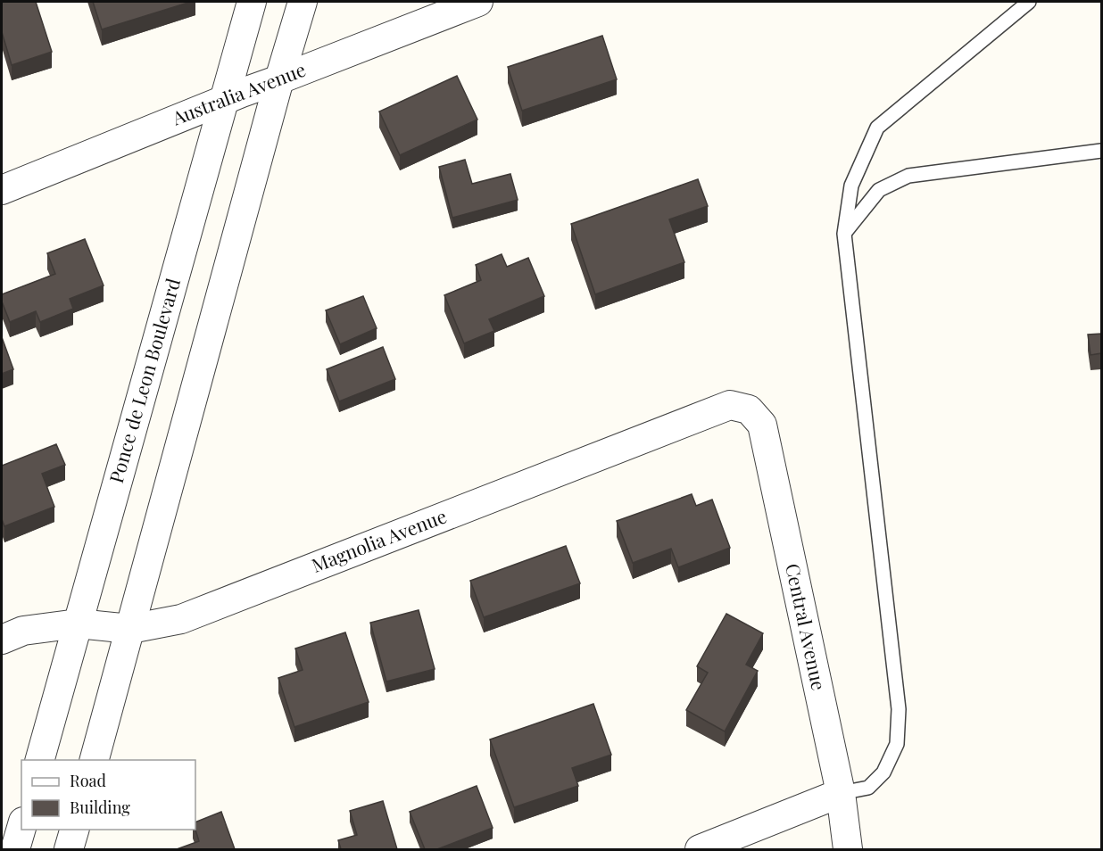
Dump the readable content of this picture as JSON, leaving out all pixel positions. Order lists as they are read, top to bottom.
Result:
{
  "streets": {
    "street": [
      "Australia Avenue",
      "Ponce de Leon Boulevard",
      "Magnolia Avenue",
      "Central Avenue"
    ]
  },
  "crossings": [
    ["Australia Avenue", "Ponce de Leon Boulevard"],
    ["Ponce de Leon Boulevard", "Magnolia Avenue"],
    ["Magnolia Avenue", "Central Avenue"]
  ],
  "legend": ["Road", "Building"]
}
